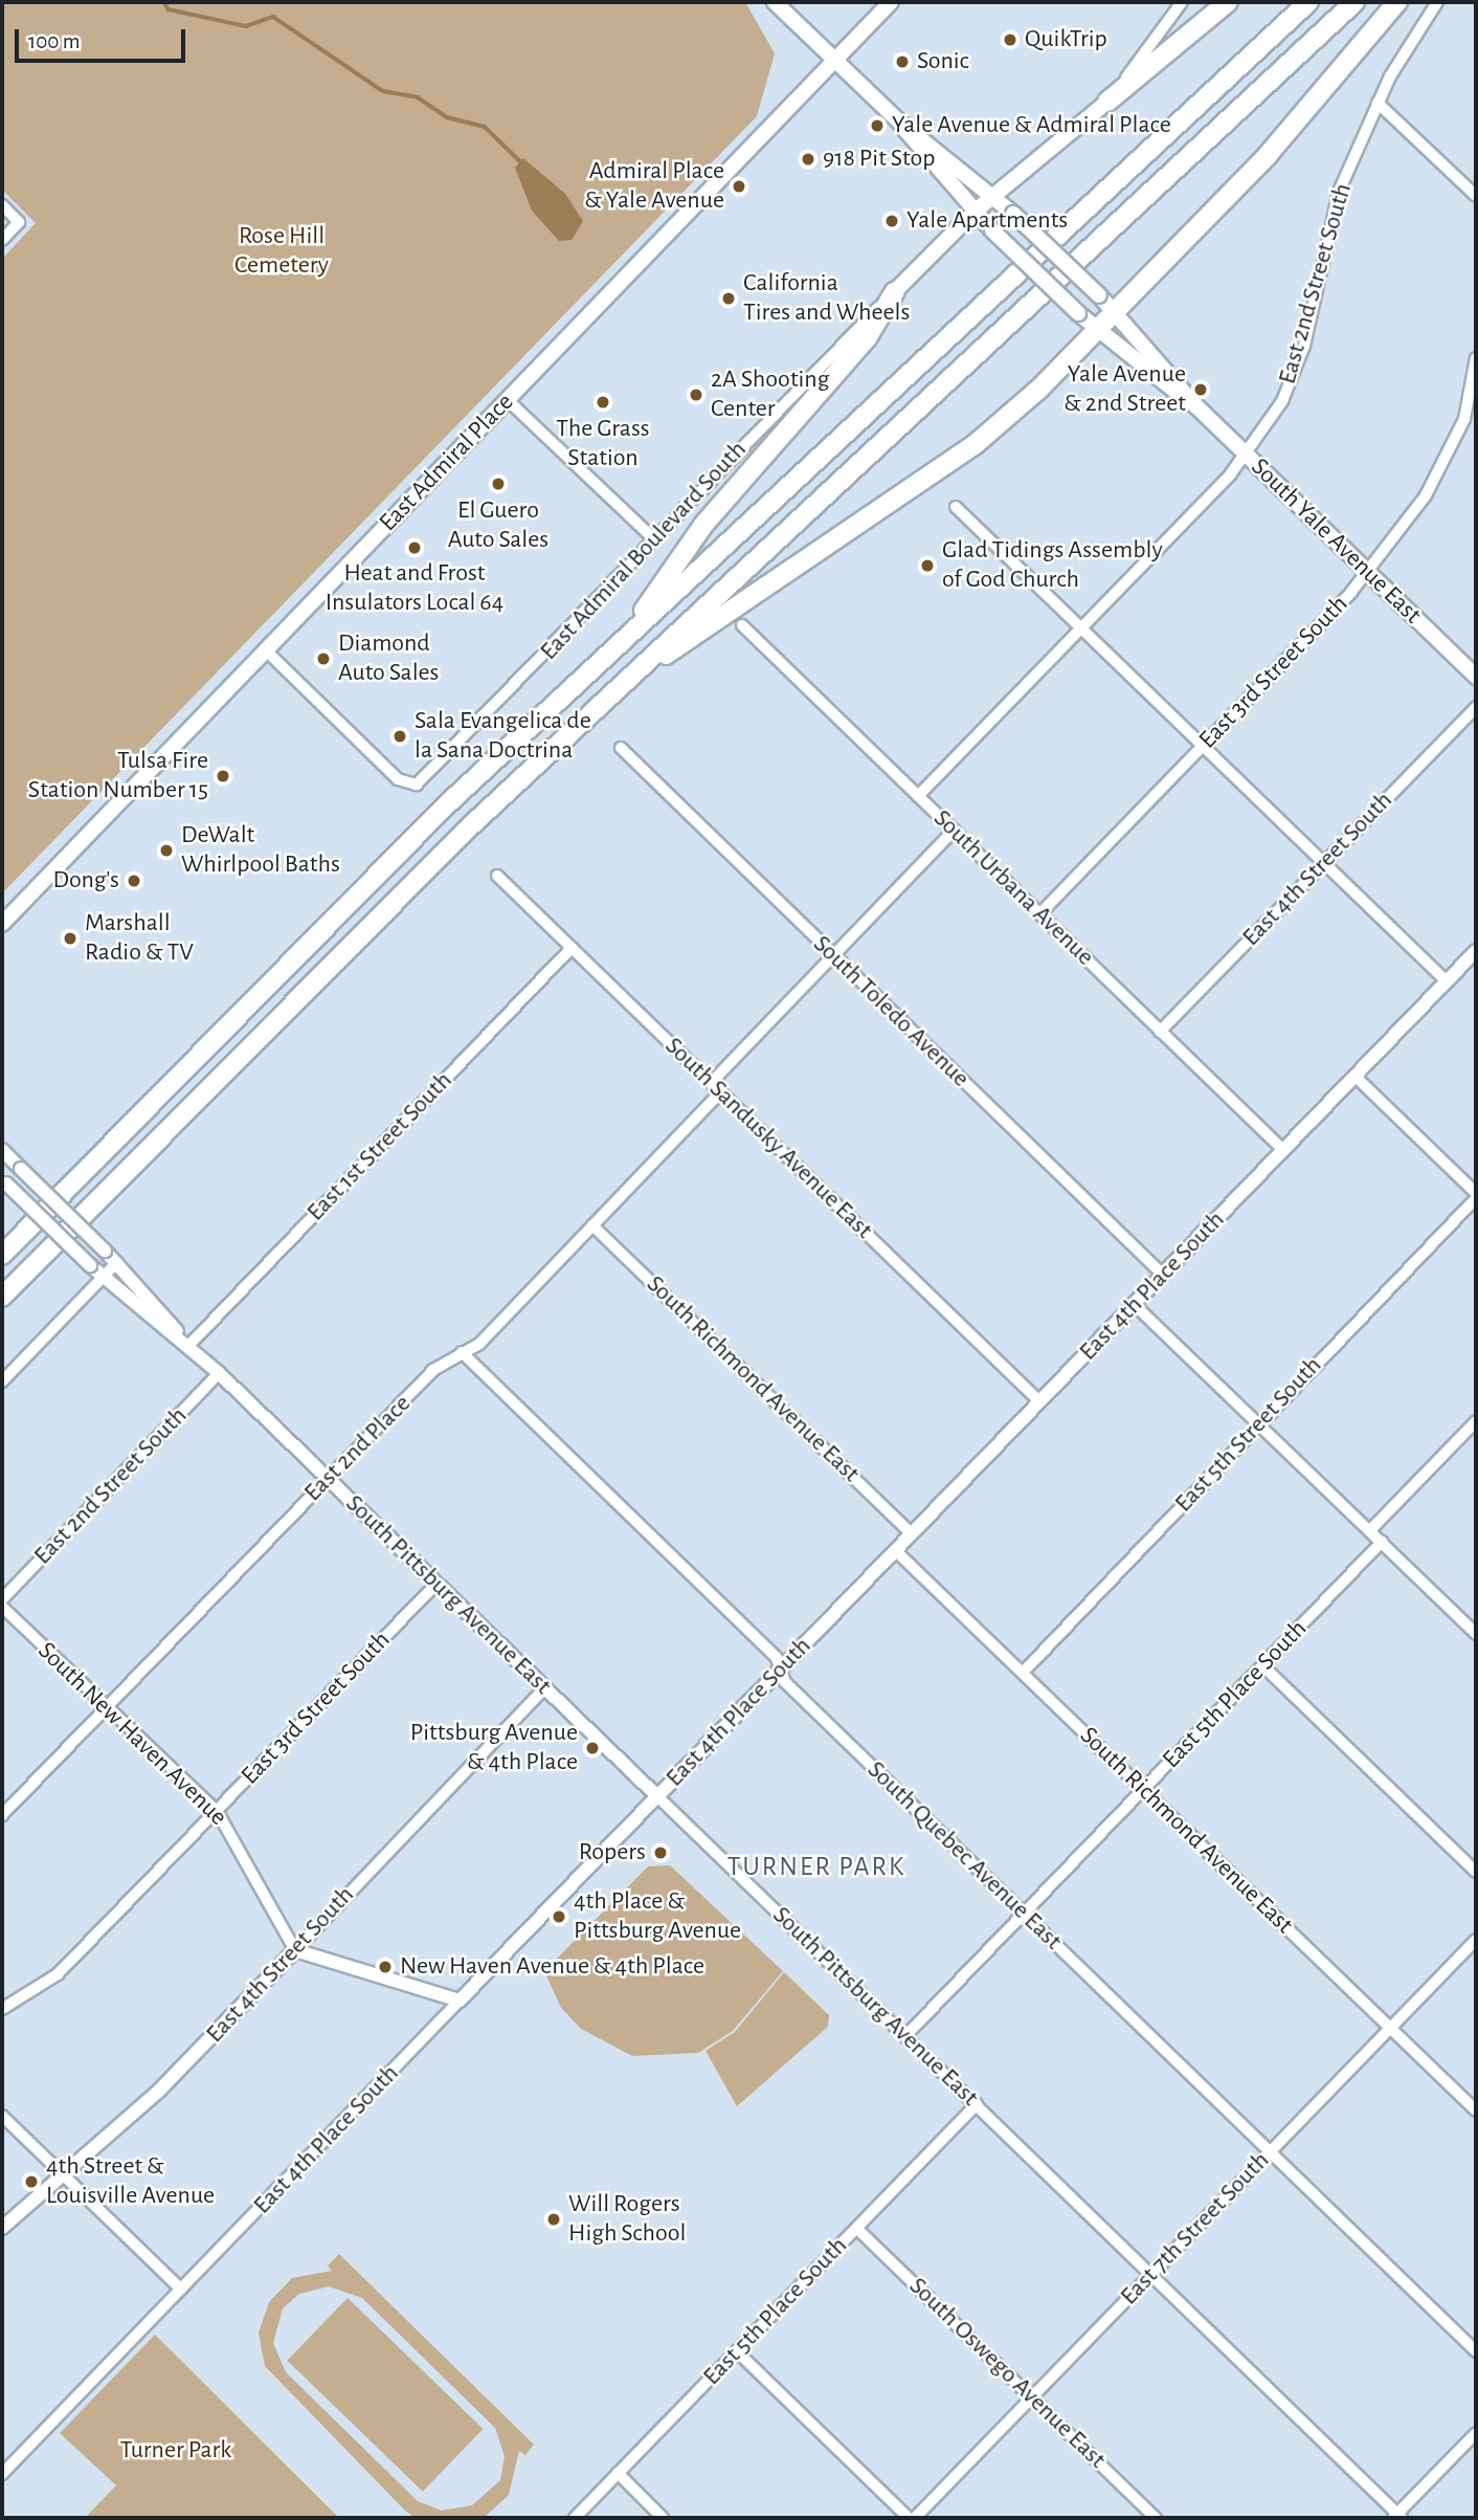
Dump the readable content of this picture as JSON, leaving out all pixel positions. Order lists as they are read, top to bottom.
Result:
{
  "streets": {
    "main road": ["East Admiral Place", "South Yale Avenue East", "East Admiral Boulevard South"],
    "street": [
      "East 2nd Street South",
      "East 3rd Street South",
      "East 4th Street South",
      "South Urbana Avenue",
      "South Toledo Avenue",
      "South Sandusky Avenue East",
      "East 1st Street South",
      "East 4th Place South",
      "South Richmond Avenue East",
      "East 5th Street South",
      "East 2nd Place",
      "South Pittsburg Avenue East",
      "East 5th Place South",
      "South New Haven Avenue",
      "South Quebec Avenue East",
      "East 7th Street South",
      "South Oswego Avenue East"
    ]
  },
  "crossings": [
    ["East 2nd Street South", "South Yale Avenue East"],
    ["East 2nd Street South", "South Urbana Avenue"],
    ["East 2nd Street South", "South Pittsburg Avenue East"],
    ["East Admiral Place", "South Yale Avenue East"],
    ["East Admiral Place", "East Admiral Boulevard South"],
    ["South Yale Avenue East", "East Admiral Boulevard South"],
    ["South Yale Avenue East", "East 3rd Street South"],
    ["East 3rd Street South", "South Urbana Avenue"],
    ["East 3rd Street South", "South Pittsburg Avenue East"],
    ["East 3rd Street South", "South New Haven Avenue"],
    ["East 4th Street South", "South Urbana Avenue"],
    ["East 4th Street South", "South Pittsburg Avenue East"],
    ["East 4th Street South", "South New Haven Avenue"],
    ["South Urbana Avenue", "East 4th Place South"],
    ["South Toledo Avenue", "East 4th Place South"],
    ["South Sandusky Avenue East", "East 1st Street South"],
    ["South Sandusky Avenue East", "East 4th Place South"],
    ["South Sandusky Avenue East", "East 2nd Place"],
    ["East 1st Street South", "South Pittsburg Avenue East"],
    ["East 4th Place South", "South Richmond Avenue East"],
    ["East 4th Place South", "South Pittsburg Avenue East"],
    ["East 4th Place South", "South Quebec Avenue East"],
    ["South Richmond Avenue East", "East 5th Street South"],
    ["South Richmond Avenue East", "East 2nd Place"],
    ["South Richmond Avenue East", "East 5th Place South"],
    ["South Richmond Avenue East", "East 7th Street South"],
    ["East 2nd Place", "South Pittsburg Avenue East"],
    ["East 2nd Place", "South New Haven Avenue"],
    ["East 2nd Place", "South Quebec Avenue East"],
    ["South Pittsburg Avenue East", "East 5th Place South"],
    ["South Pittsburg Avenue East", "East 7th Street South"],
    ["East 5th Place South", "South Quebec Avenue East"],
    ["East 5th Place South", "South Oswego Avenue East"],
    ["South Quebec Avenue East", "East 7th Street South"],
    ["East 7th Street South", "South Oswego Avenue East"]
  ],
  "districts": ["TURNER PARK"],
  "parks": ["Rose Hill Cemetery", "Turner Park"],
  "places": [
    "QuikTrip",
    "Sonic",
    "Yale Avenue & Admiral Place",
    "918 Pit Stop",
    "Admiral Place & Yale Avenue",
    "Yale Apartments",
    "California Tires and Wheels",
    "Yale Avenue & 2nd Street",
    "2A Shooting Center",
    "The Grass Station",
    "El Guero Auto Sales",
    "Heat and Frost Insulators Local 64",
    "Glad Tidings Assembly of God Church",
    "Diamond Auto Sales",
    "Sala Evangelica de la Sana Doctrina",
    "Tulsa Fire Station Number 15",
    "DeWalt Whirlpool Baths",
    "Dong's",
    "Marshall Radio & TV",
    "Pittsburg Avenue & 4th Place",
    "Ropers",
    "4th Place & Pittsburg Avenue",
    "New Haven Avenue & 4th Place",
    "4th Street & Louisville Avenue",
    "Will Rogers High School"
  ],
  "scale_bar": "100 m"
}
